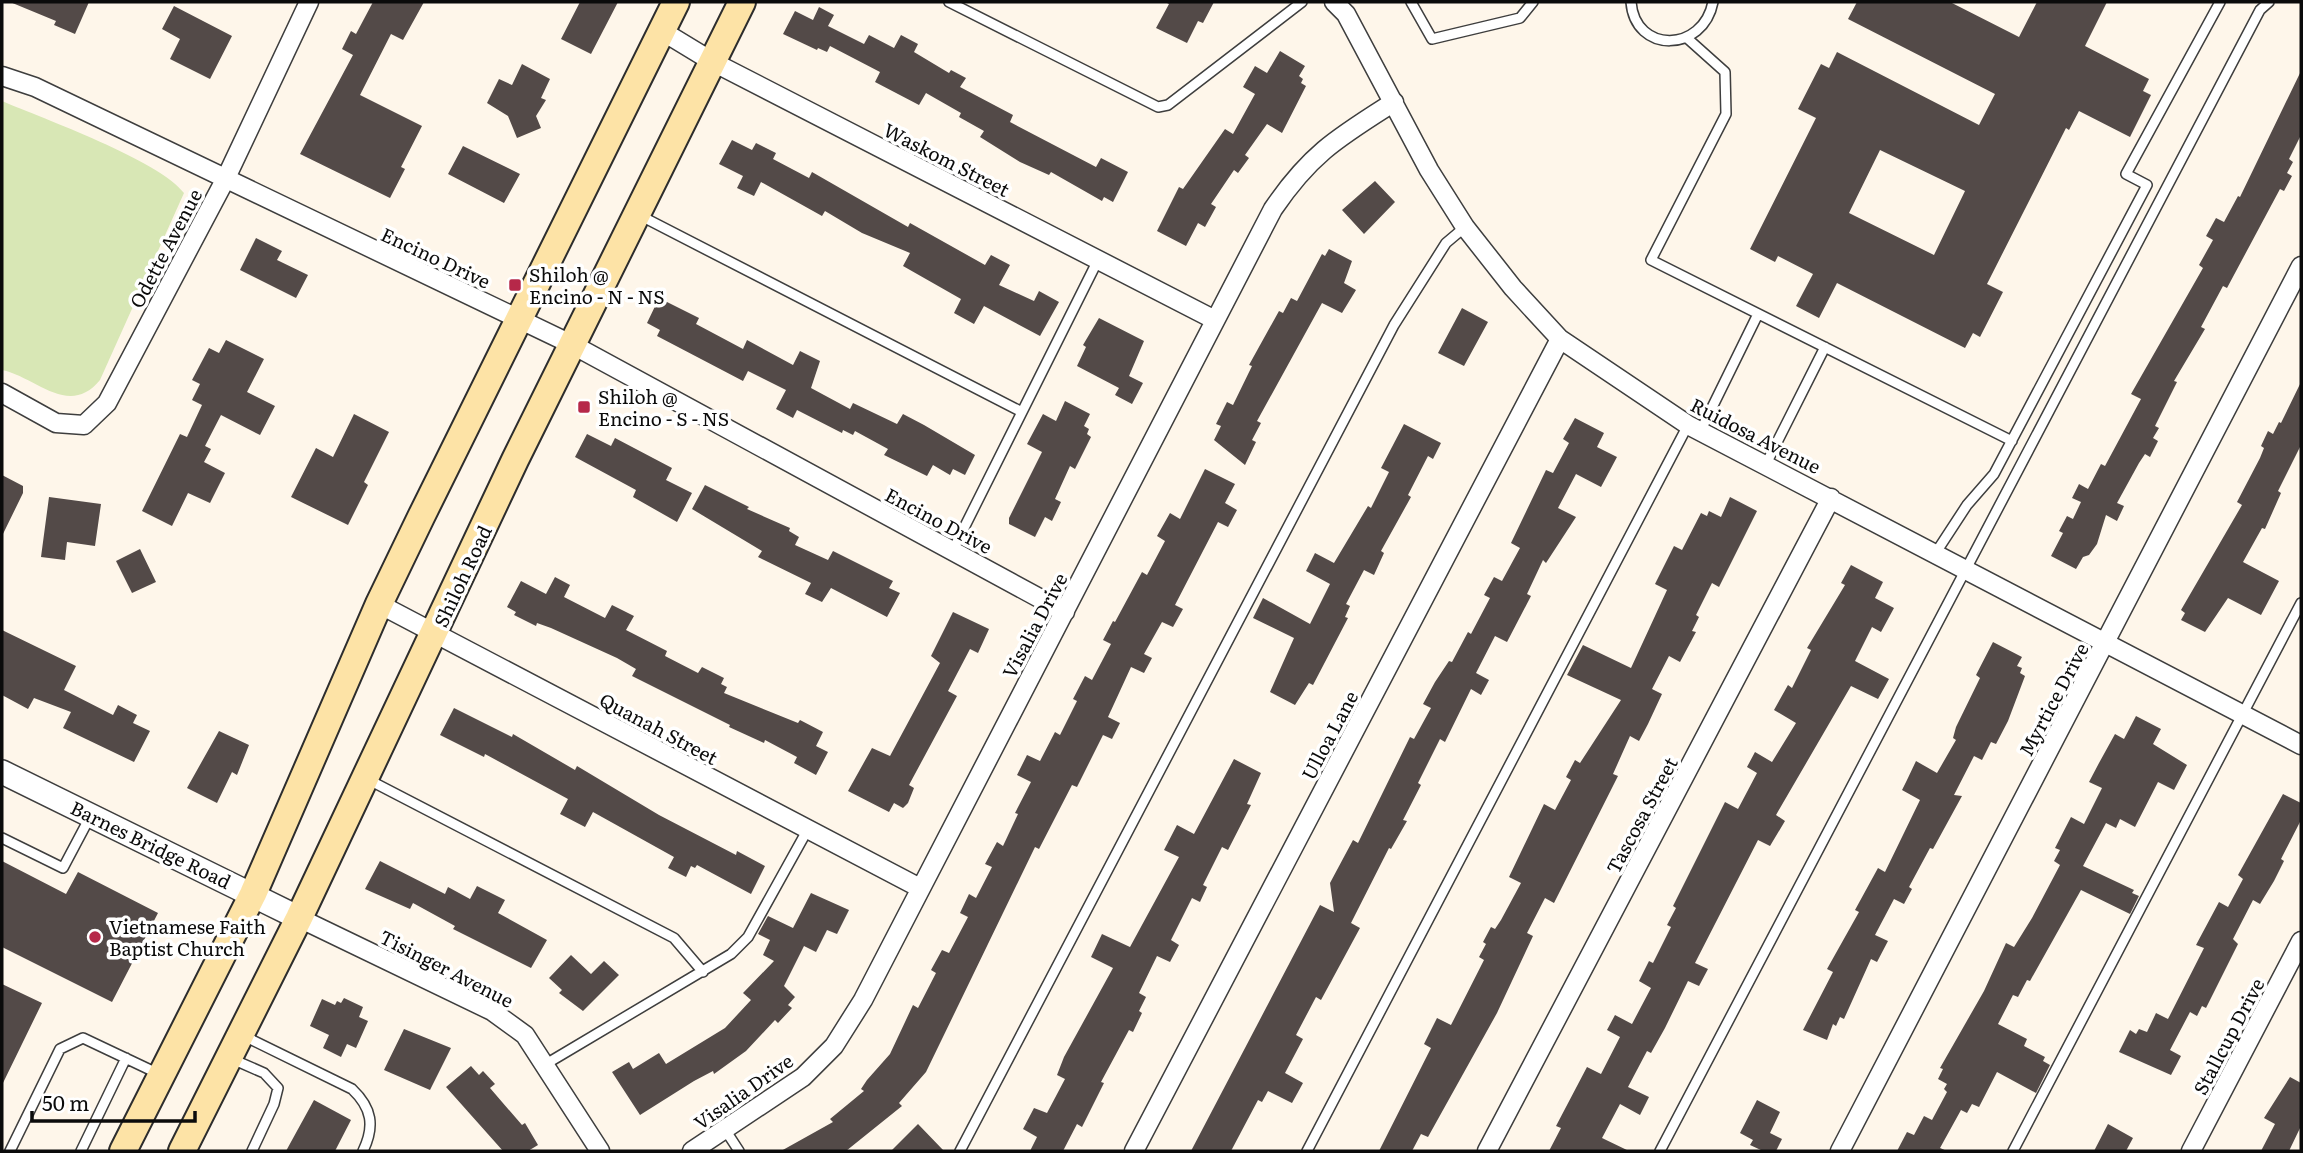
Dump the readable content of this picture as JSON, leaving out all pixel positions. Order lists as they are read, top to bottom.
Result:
{
  "streets": {
    "main road": ["Shiloh Road"],
    "street": [
      "Waskom Street",
      "Odette Avenue",
      "Encino Drive",
      "Ruidosa Avenue",
      "Visalia Drive",
      "Myrtice Drive",
      "Quanah Street",
      "Ulloa Lane",
      "Tascosa Street",
      "Barnes Bridge Road",
      "Tisinger Avenue",
      "Stallcup Drive"
    ]
  },
  "crossings": [
    ["Waskom Street", "Shiloh Road"],
    ["Waskom Street", "Visalia Drive"],
    ["Odette Avenue", "Encino Drive"],
    ["Encino Drive", "Shiloh Road"],
    ["Encino Drive", "Visalia Drive"],
    ["Ruidosa Avenue", "Visalia Drive"],
    ["Ruidosa Avenue", "Myrtice Drive"],
    ["Ruidosa Avenue", "Ulloa Lane"],
    ["Ruidosa Avenue", "Tascosa Street"],
    ["Shiloh Road", "Quanah Street"],
    ["Shiloh Road", "Barnes Bridge Road"],
    ["Shiloh Road", "Tisinger Avenue"],
    ["Visalia Drive", "Quanah Street"],
    ["Barnes Bridge Road", "Tisinger Avenue"]
  ],
  "places": {
    "transit": ["Shiloh @ Encino - N - NS", "Shiloh @ Encino - S - NS"],
    "other": ["Vietnamese Faith Baptist Church"]
  },
  "scale_bar": "50 m"
}
